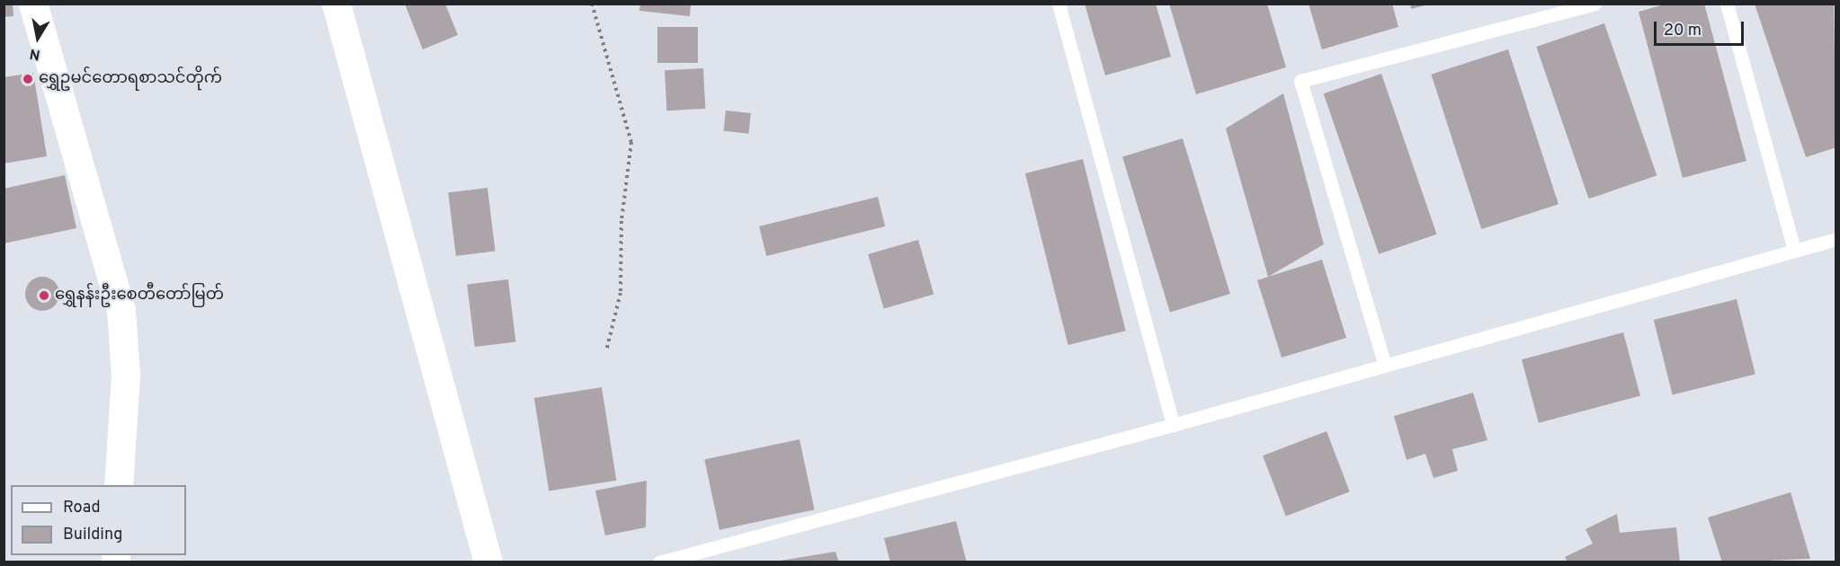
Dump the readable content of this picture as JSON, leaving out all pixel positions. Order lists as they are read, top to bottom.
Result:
{
  "places": ["ရွှေဥမင်တောရစာသင်တိုက်", "ရွှေနန်းဦးစေတီတော်မြတ်"],
  "legend": ["Road", "Building"],
  "scale_bar": "20 m",
  "north": "bottom"
}
